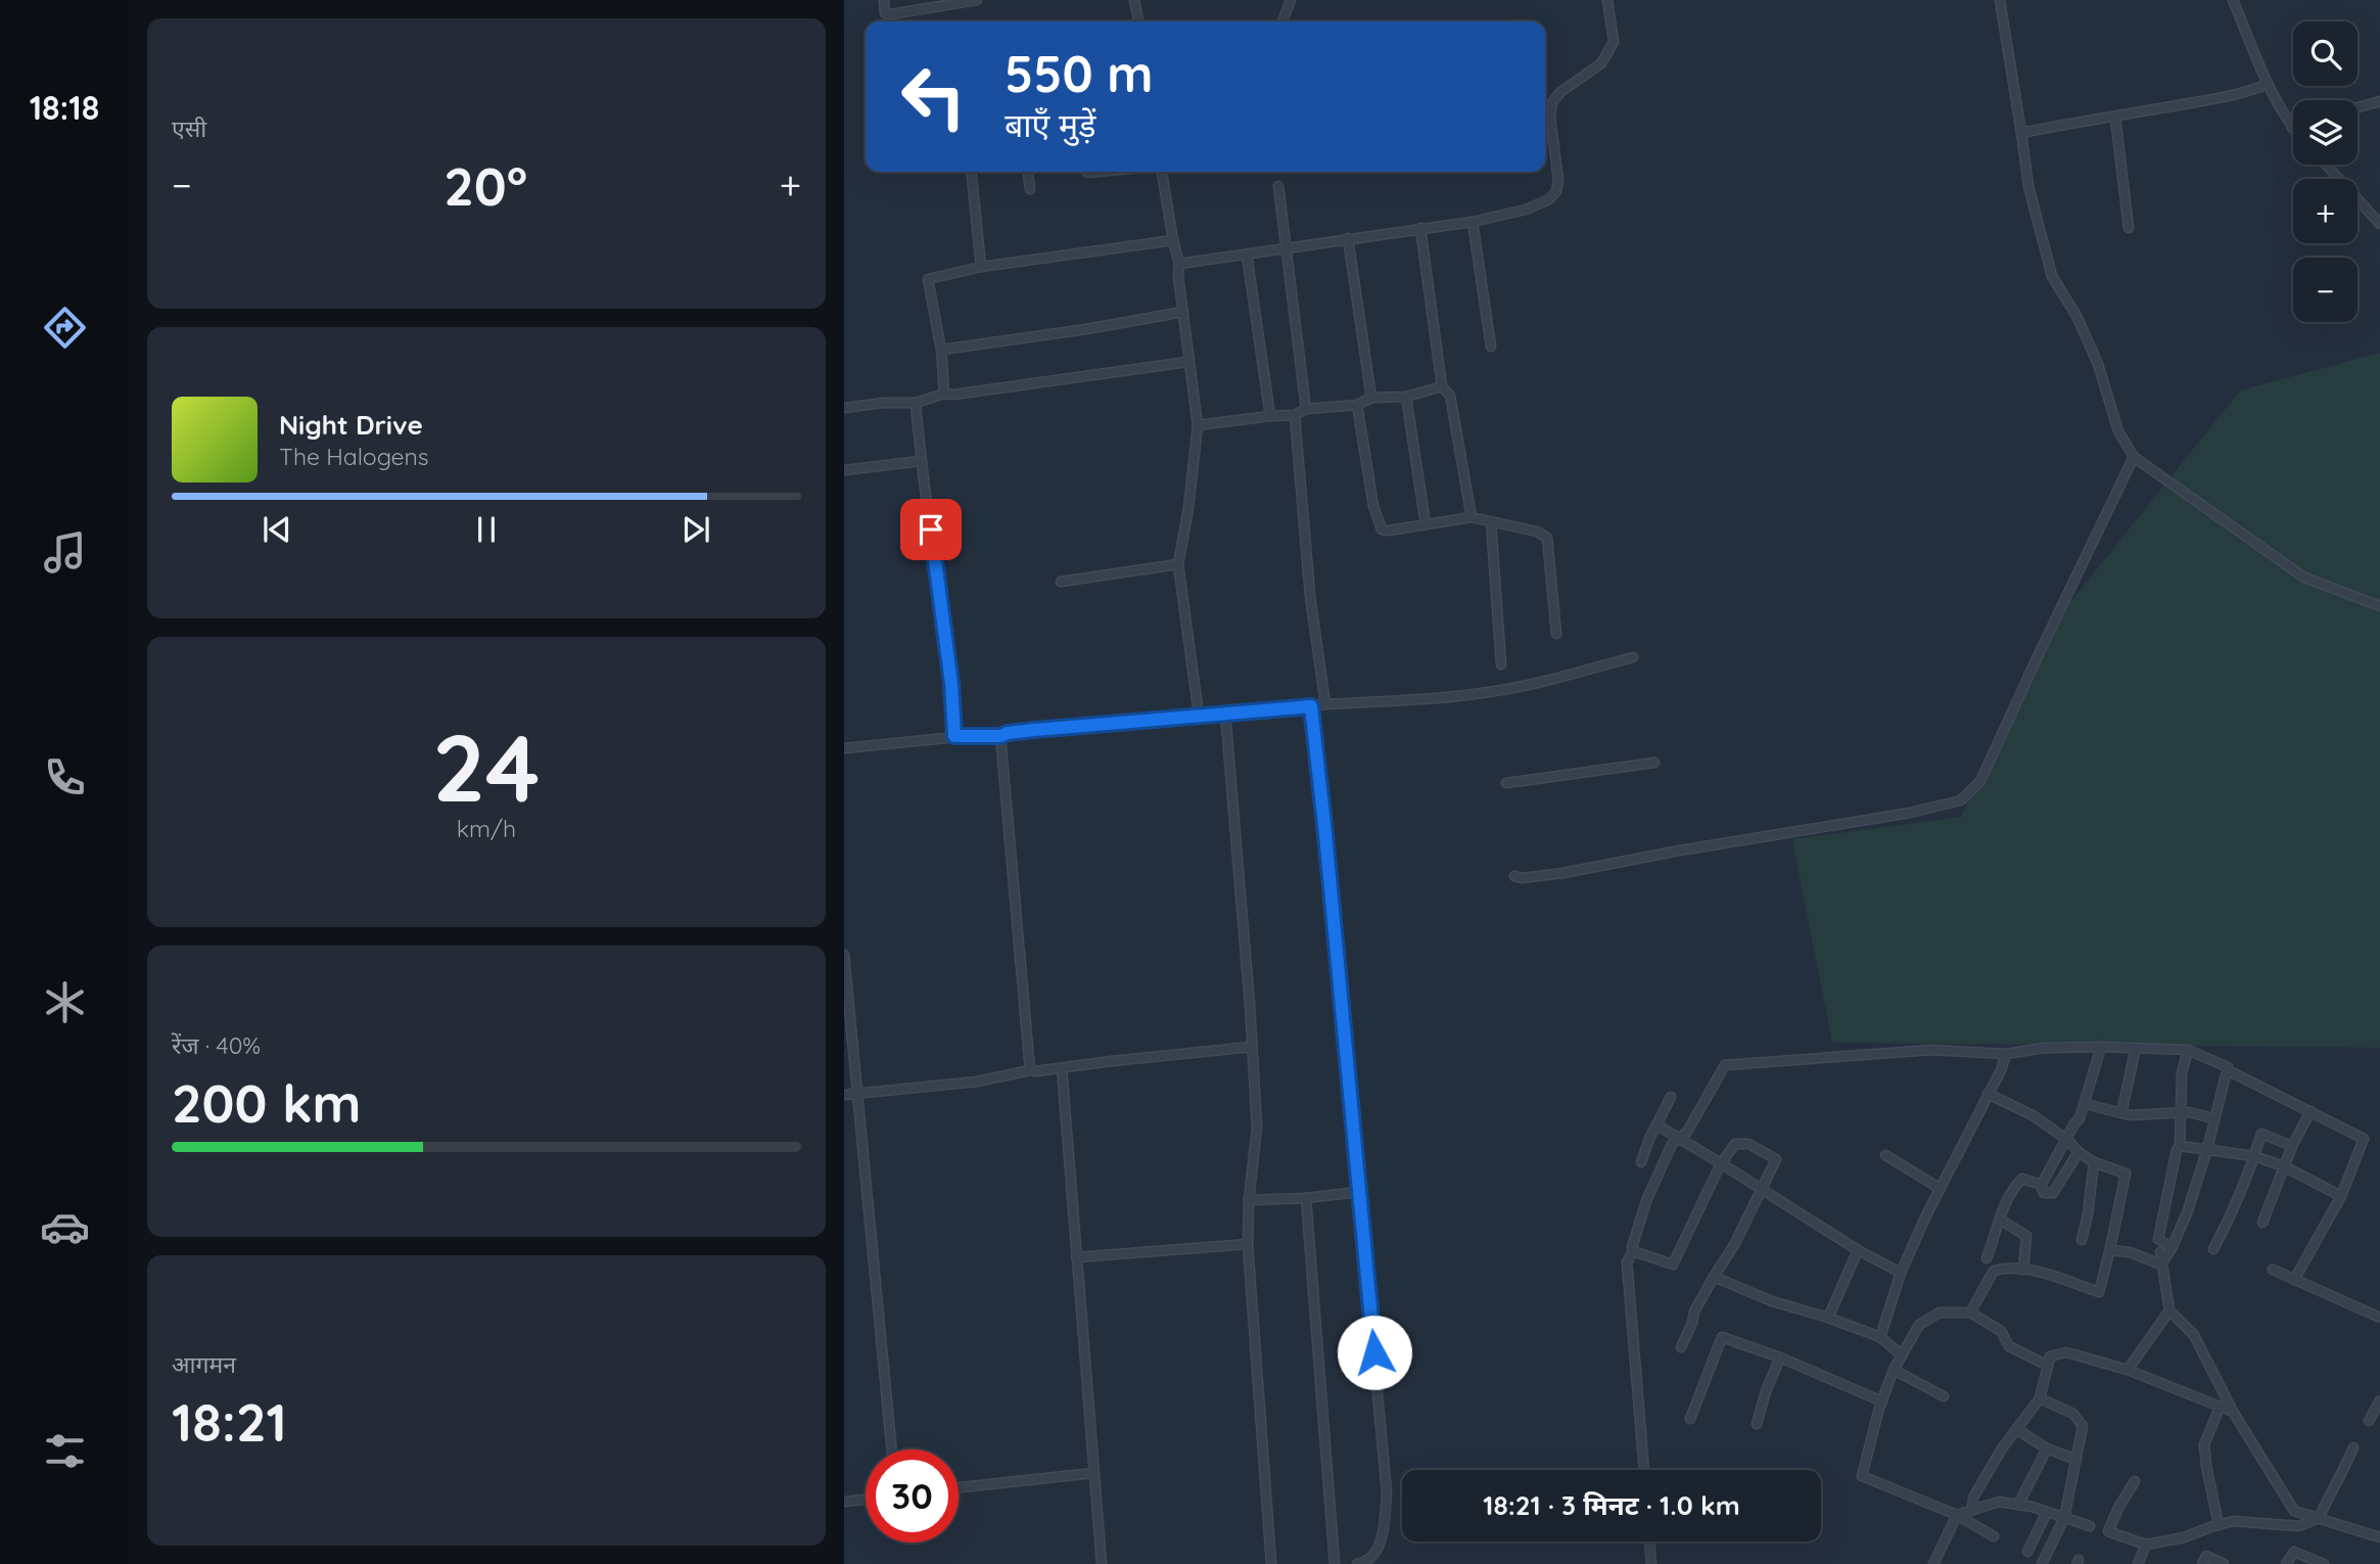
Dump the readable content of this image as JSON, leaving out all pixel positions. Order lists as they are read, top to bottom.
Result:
{
  "page": {
    "tabs": "18:18",
    "tile": [
      "एसी",
      ["24", "km/h"],
      ["रेंज · 40%", "200 km"],
      ["आगमन", "18:21"]
    ],
    "map_buttons": ["+", "−"],
    "turn": ["550 m", "बाएँ मुड़ें"],
    "heat": ["−", "20°", "+"],
    "song": ["Night Drive", "The Halogens"],
    "limit": "30",
    "trip": "18:21 · 3 मिनट · 1.0 km"
  }
}
